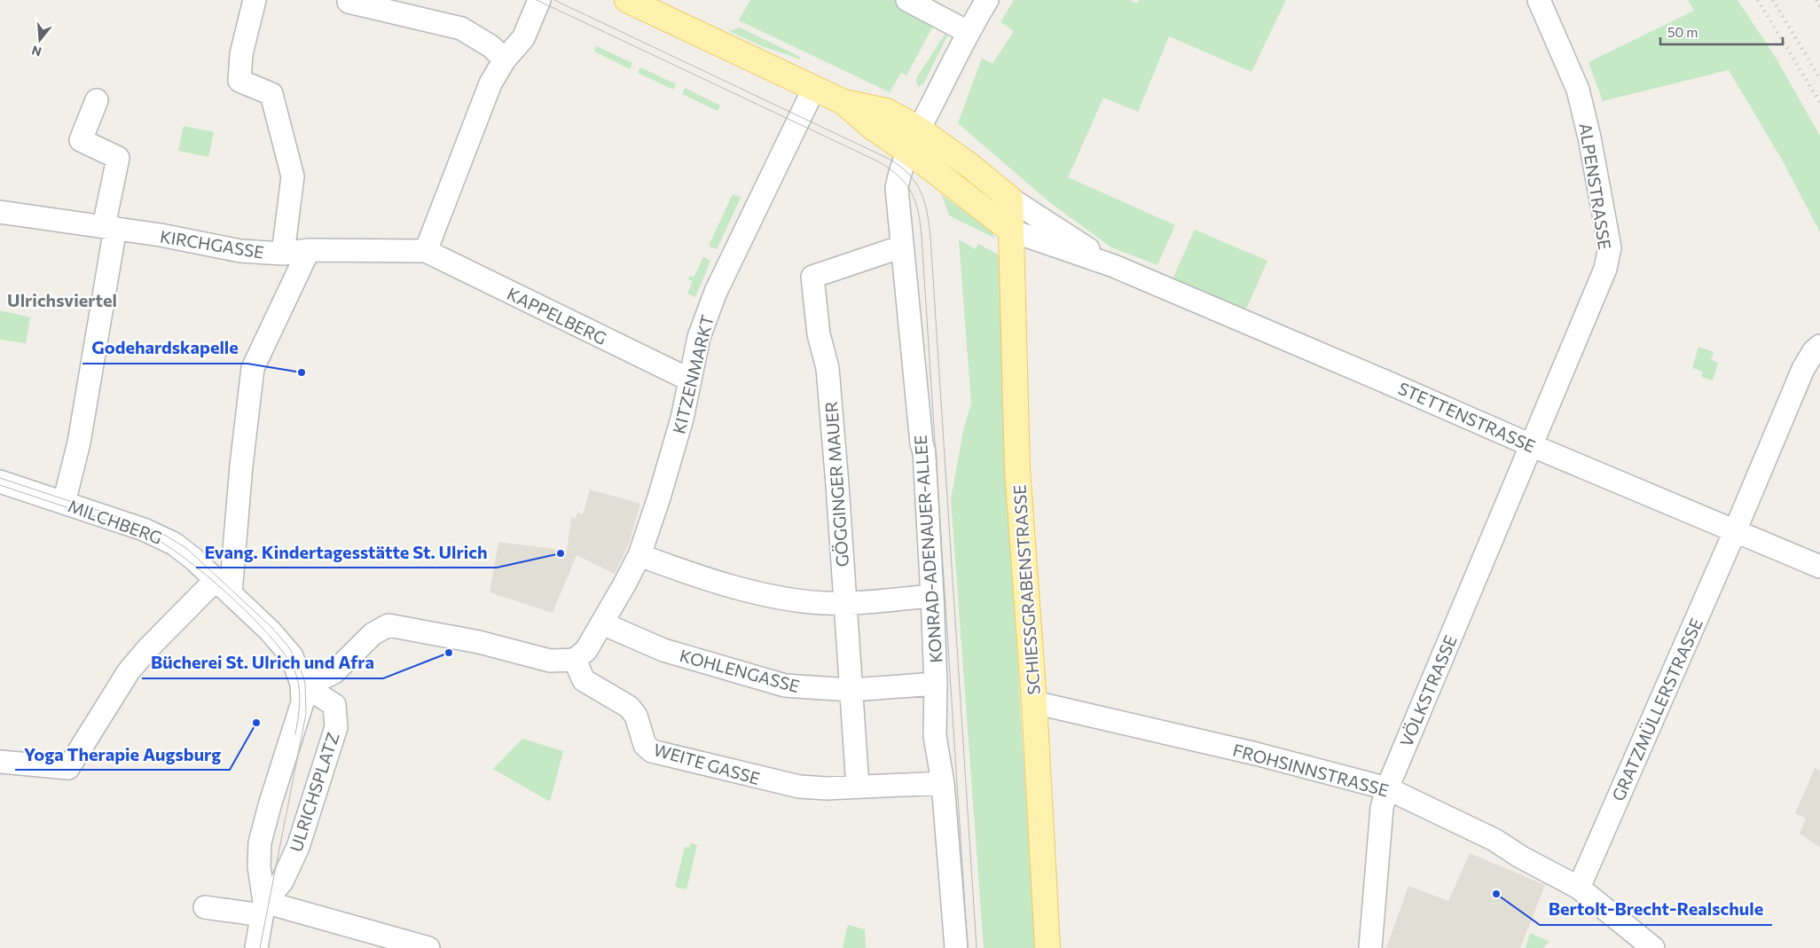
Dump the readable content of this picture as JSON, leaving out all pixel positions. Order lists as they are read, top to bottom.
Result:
{
  "streets": {
    "main road": ["SCHIESSGRABENSTRASSE"],
    "street": [
      "ALPENSTRASSE",
      "KIRCHGASSE",
      "KAPPELBERG",
      "KITZENMARKT",
      "STETTENSTRASSE",
      "GÖGGINGER MAUER",
      "MILCHBERG",
      "KONRAD-ADENAUER-ALLEE",
      "KOHLENGASSE",
      "VÖLKSTRASSE",
      "GRATZMÜLLERSTRASSE",
      "WEITE GASSE",
      "FROHSINNSTRASSE",
      "ULRICHSPLATZ"
    ]
  },
  "crossings": [
    ["ALPENSTRASSE", "STETTENSTRASSE"],
    ["ALPENSTRASSE", "VÖLKSTRASSE"],
    ["KIRCHGASSE", "KAPPELBERG"],
    ["KAPPELBERG", "KITZENMARKT"],
    ["KITZENMARKT", "KOHLENGASSE"],
    ["KITZENMARKT", "WEITE GASSE"],
    ["STETTENSTRASSE", "SCHIESSGRABENSTRASSE"],
    ["STETTENSTRASSE", "VÖLKSTRASSE"],
    ["STETTENSTRASSE", "GRATZMÜLLERSTRASSE"],
    ["GÖGGINGER MAUER", "KONRAD-ADENAUER-ALLEE"],
    ["GÖGGINGER MAUER", "KOHLENGASSE"],
    ["GÖGGINGER MAUER", "WEITE GASSE"],
    ["MILCHBERG", "ULRICHSPLATZ"],
    ["KONRAD-ADENAUER-ALLEE", "KOHLENGASSE"],
    ["KONRAD-ADENAUER-ALLEE", "WEITE GASSE"],
    ["SCHIESSGRABENSTRASSE", "FROHSINNSTRASSE"],
    ["VÖLKSTRASSE", "FROHSINNSTRASSE"],
    ["GRATZMÜLLERSTRASSE", "FROHSINNSTRASSE"]
  ],
  "districts": ["Ulrichsviertel"],
  "places": [
    "Godehardskapelle",
    "Evang. Kindertagesstätte St. Ulrich",
    "Bücherei St. Ulrich und Afra",
    "Yoga Therapie Augsburg",
    "Bertolt-Brecht-Realschule"
  ],
  "scale_bar": "50 m",
  "north": "bottom"
}
